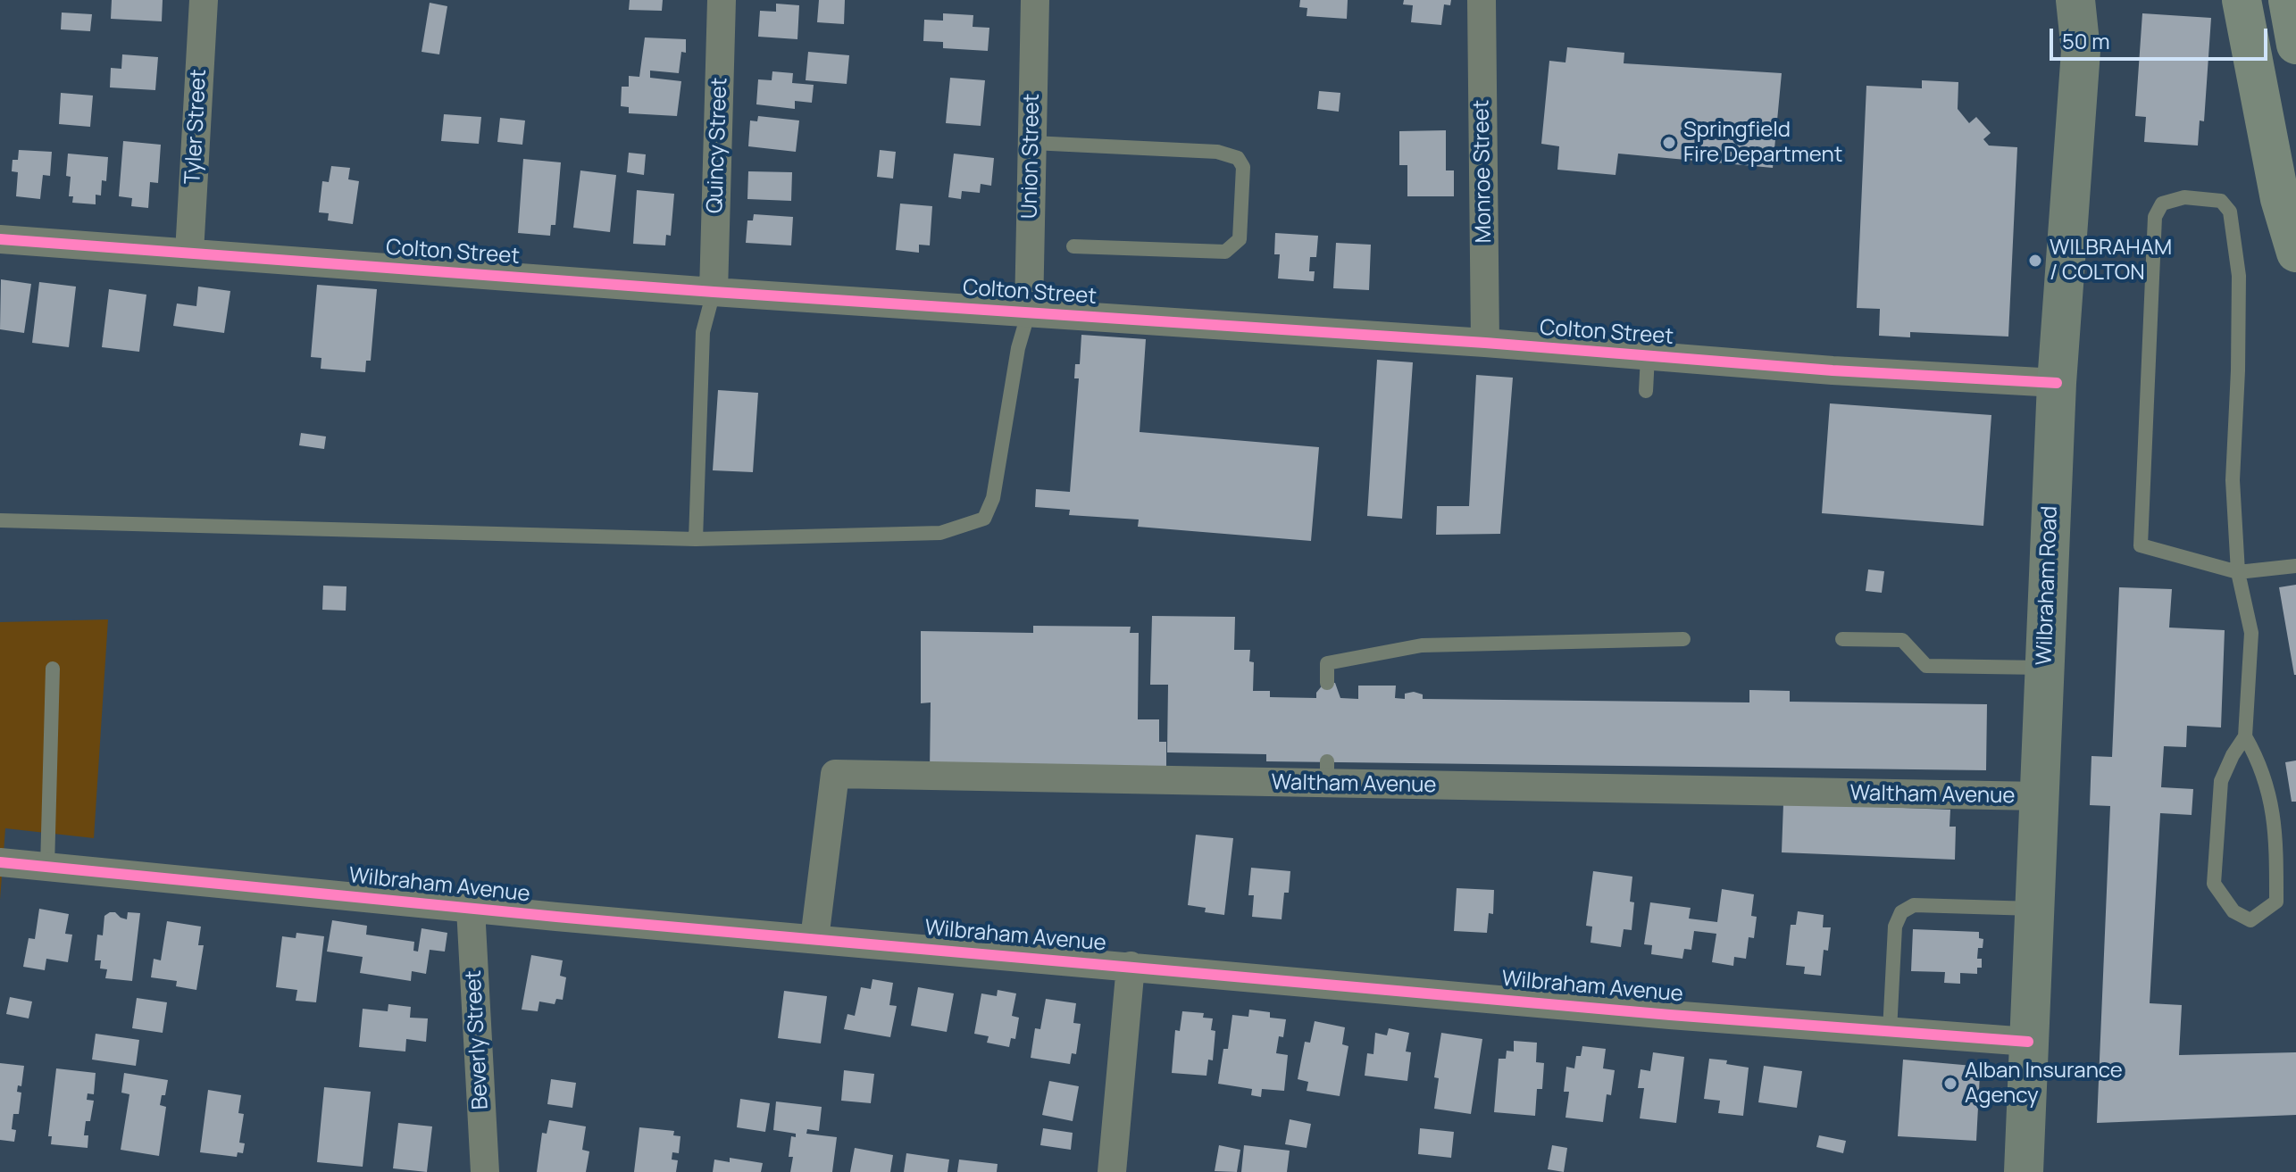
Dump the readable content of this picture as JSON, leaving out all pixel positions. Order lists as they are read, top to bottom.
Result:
{
  "streets": {
    "main road": ["Wilbraham Road"],
    "street": [
      "Tyler Street",
      "Quincy Street",
      "Union Street",
      "Monroe Street",
      "Colton Street",
      "Waltham Avenue",
      "Wilbraham Avenue",
      "Beverly Street"
    ]
  },
  "crossings": [
    ["Tyler Street", "Colton Street"],
    ["Quincy Street", "Colton Street"],
    ["Union Street", "Colton Street"],
    ["Monroe Street", "Colton Street"],
    ["Colton Street", "Wilbraham Road"],
    ["Wilbraham Road", "Waltham Avenue"],
    ["Wilbraham Road", "Wilbraham Avenue"],
    ["Waltham Avenue", "Wilbraham Avenue"],
    ["Wilbraham Avenue", "Beverly Street"]
  ],
  "places": ["Springfield Fire Department", "WILBRAHAM / COLTON", "Alban Insurance Agency"],
  "scale_bar": "50 m"
}
